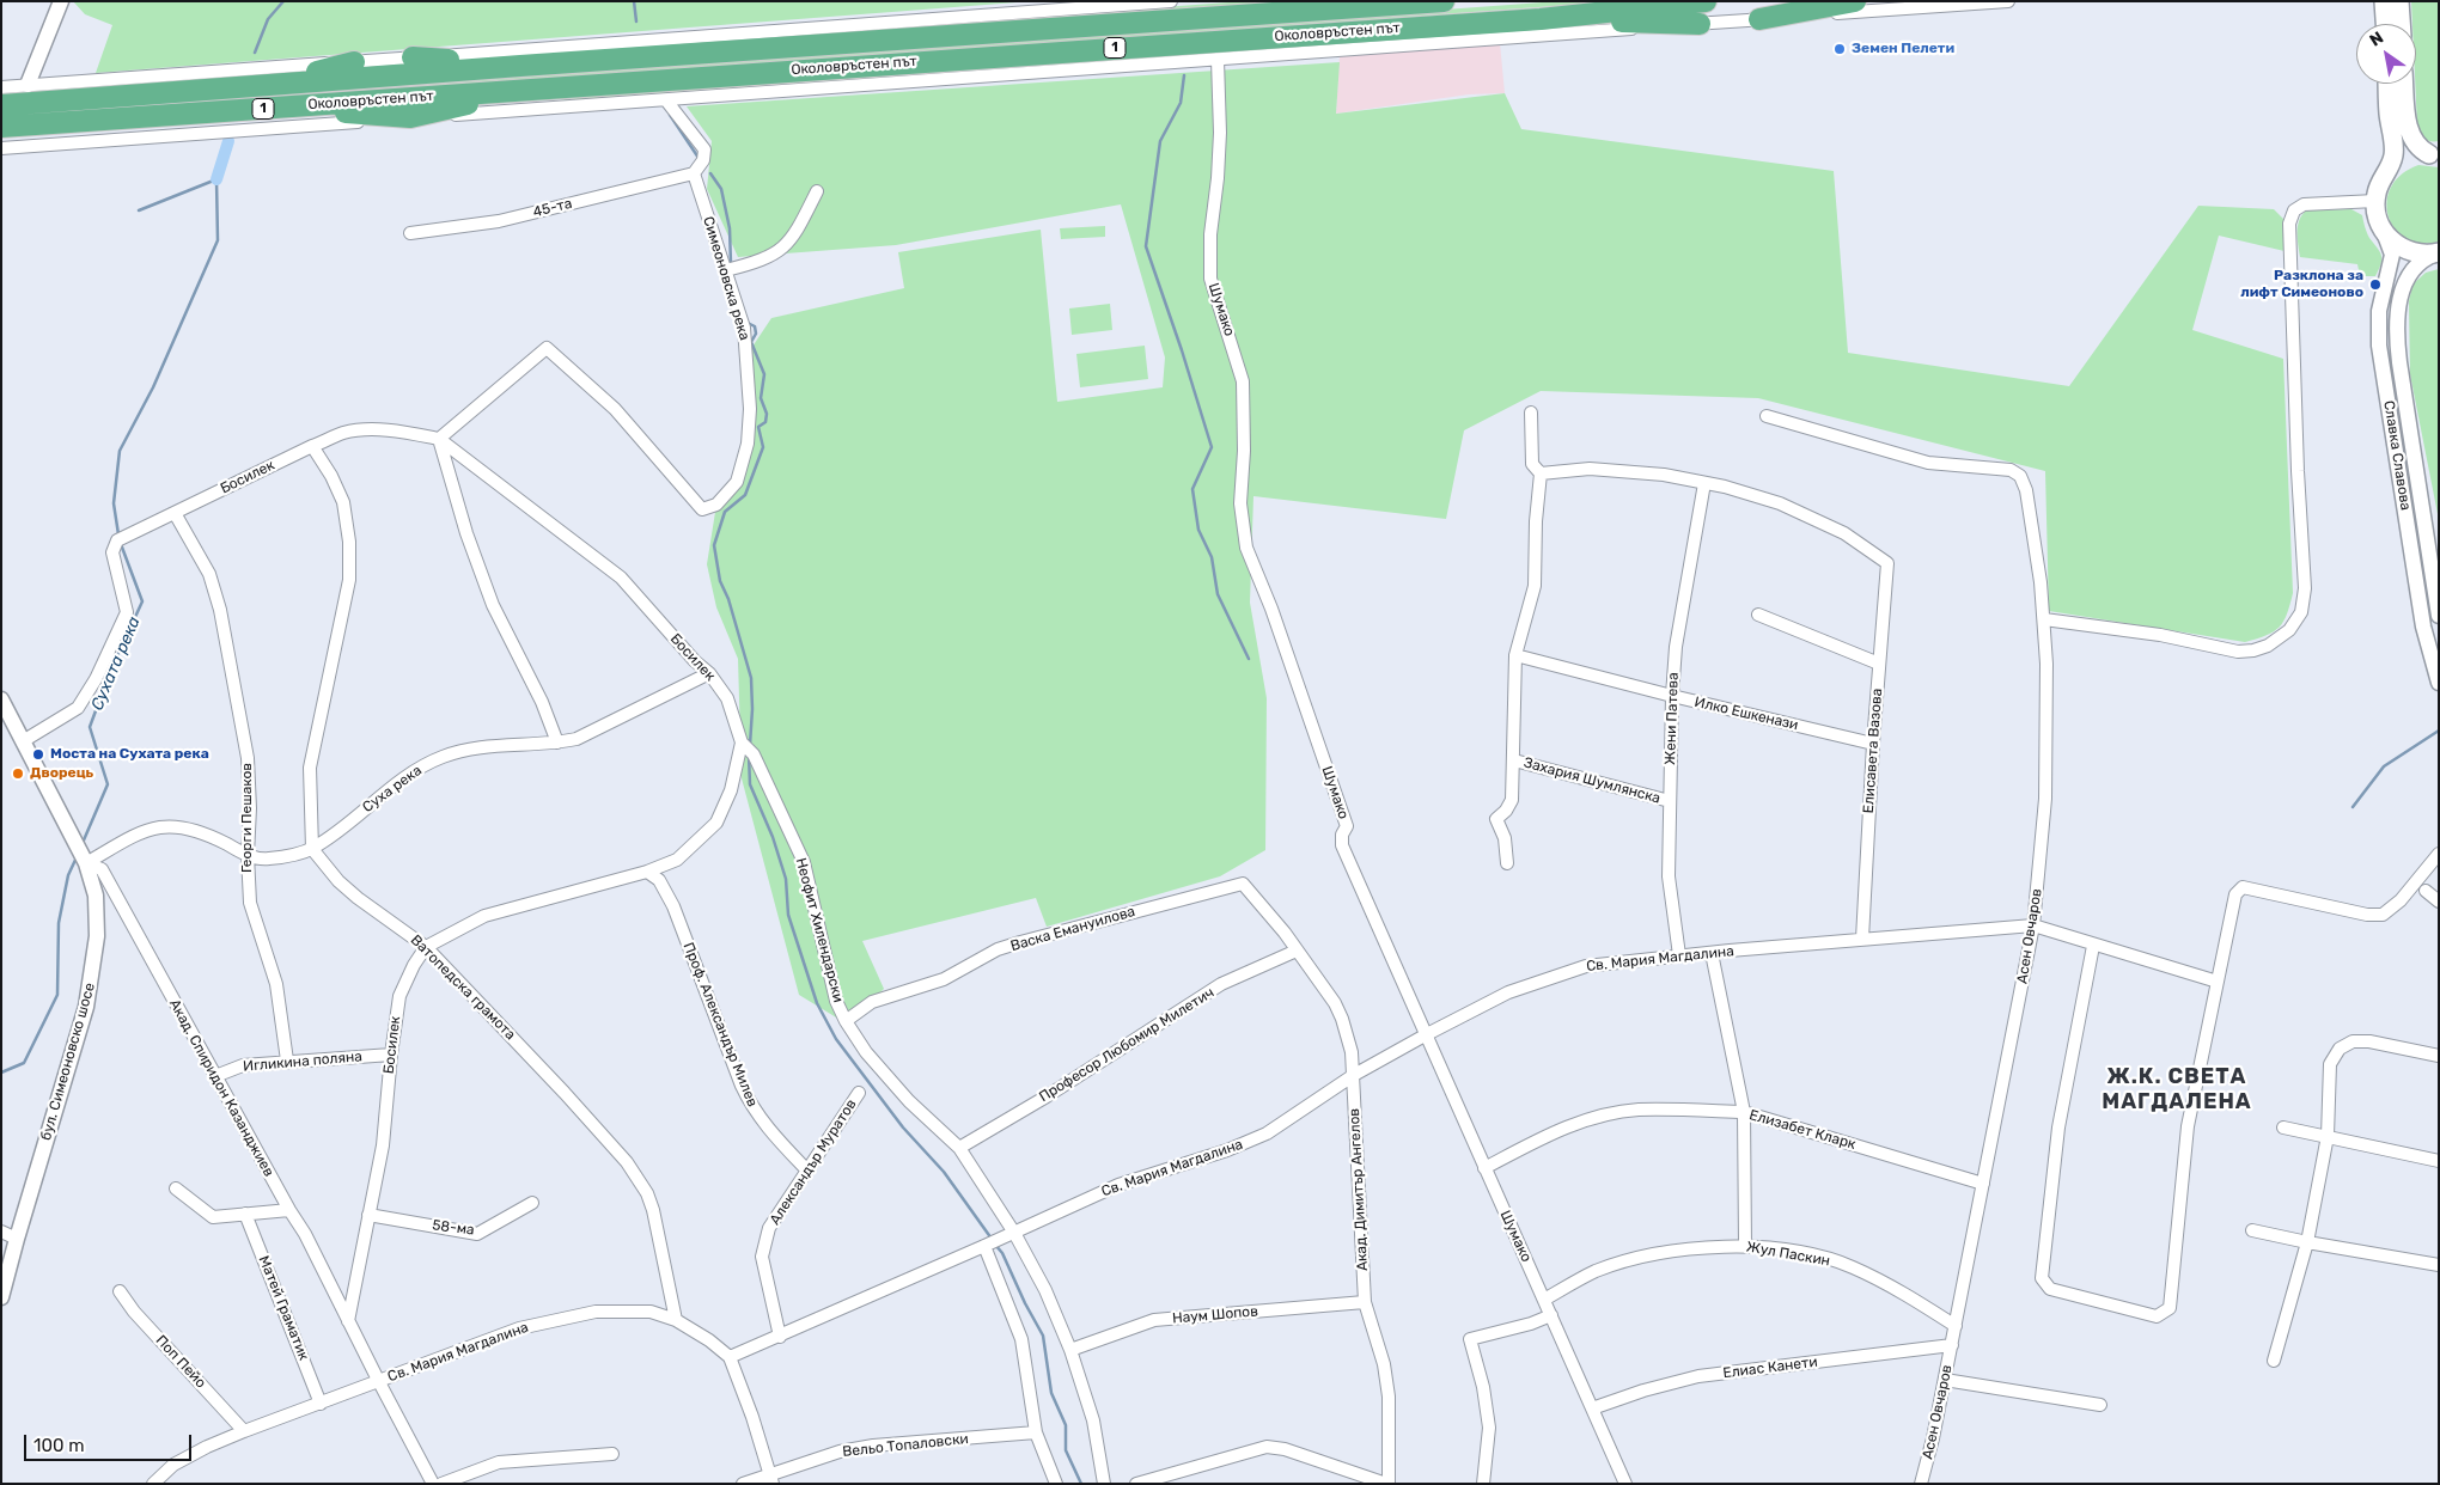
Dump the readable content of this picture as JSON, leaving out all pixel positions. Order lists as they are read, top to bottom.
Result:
{
  "streets": {
    "highway": ["Околовръстен път", "1"],
    "street": [
      "45-та",
      "Симеоновска река",
      "Шумако",
      "Славка Славова",
      "Босилек",
      "Илко Ешкенази",
      "Жени Патева",
      "Елисавета Вазова",
      "Захария Шумлянска",
      "Суха река",
      "Георги Пешаков",
      "Васка Емануилова",
      "Неофит Хилендарски",
      "Асен Овчаров",
      "Св. Мария Магдалина",
      "Ватопедска грамота",
      "Проф. Александър Милев",
      "Професор Любомир Милетич",
      "бул. Симеоновско шосе",
      "Игликина поляна",
      "Акад. Спиридон Казанджиев",
      "Елизабет Кларк",
      "Александър Муратов",
      "Акад. Димитър Ангелов",
      "58-ма",
      "Жул Паскин",
      "Матей Граматик",
      "Наум Шопов",
      "Поп Пейо",
      "Елиас Канети",
      "Вельо Топаловски"
    ]
  },
  "crossings": [
    ["45-та", "Симеоновска река"],
    ["Симеоновска река", "Босилек"],
    ["Шумако", "Св. Мария Магдалина"],
    ["Шумако", "Елизабет Кларк"],
    ["Шумако", "Жул Паскин"],
    ["Шумако", "Елиас Канети"],
    ["Босилек", "Суха река"],
    ["Босилек", "Георги Пешаков"],
    ["Босилек", "Неофит Хилендарски"],
    ["Босилек", "Ватопедска грамота"],
    ["Босилек", "бул. Симеоновско шосе"],
    ["Босилек", "Игликина поляна"],
    ["Босилек", "Акад. Спиридон Казанджиев"],
    ["Босилек", "58-ма"],
    ["Илко Ешкенази", "Жени Патева"],
    ["Илко Ешкенази", "Елисавета Вазова"],
    ["Жени Патева", "Елисавета Вазова"],
    ["Жени Патева", "Захария Шумлянска"],
    ["Жени Патева", "Св. Мария Магдалина"],
    ["Елисавета Вазова", "Св. Мария Магдалина"],
    ["Суха река", "Георги Пешаков"],
    ["Суха река", "Ватопедска грамота"],
    ["Суха река", "бул. Симеоновско шосе"],
    ["Суха река", "Акад. Спиридон Казанджиев"],
    ["Георги Пешаков", "Игликина поляна"],
    ["Васка Емануилова", "Неофит Хилендарски"],
    ["Васка Емануилова", "Акад. Димитър Ангелов"],
    ["Неофит Хилендарски", "Св. Мария Магдалина"],
    ["Неофит Хилендарски", "Професор Любомир Милетич"],
    ["Неофит Хилендарски", "Наум Шопов"],
    ["Асен Овчаров", "Св. Мария Магдалина"],
    ["Асен Овчаров", "Елизабет Кларк"],
    ["Асен Овчаров", "Жул Паскин"],
    ["Асен Овчаров", "Елиас Канети"],
    ["Св. Мария Магдалина", "Ватопедска грамота"],
    ["Св. Мария Магдалина", "Александър Муратов"],
    ["Св. Мария Магдалина", "Акад. Димитър Ангелов"],
    ["Св. Мария Магдалина", "Матей Граматик"],
    ["Св. Мария Магдалина", "Поп Пейо"],
    ["Проф. Александър Милев", "Александър Муратов"],
    ["Професор Любомир Милетич", "Акад. Димитър Ангелов"],
    ["бул. Симеоновско шосе", "Акад. Спиридон Казанджиев"],
    ["Игликина поляна", "Акад. Спиридон Казанджиев"],
    ["Акад. Димитър Ангелов", "Наум Шопов"]
  ],
  "districts": ["Ж.К. СВЕТА МАГДАЛЕНА"],
  "water": ["Сухата река"],
  "places": [
    "Земен Пелети",
    "Разклона за лифт Симеоново",
    "Моста на Сухата река",
    "Дворець"
  ],
  "scale_bar": "100 m",
  "north": "top left"
}
